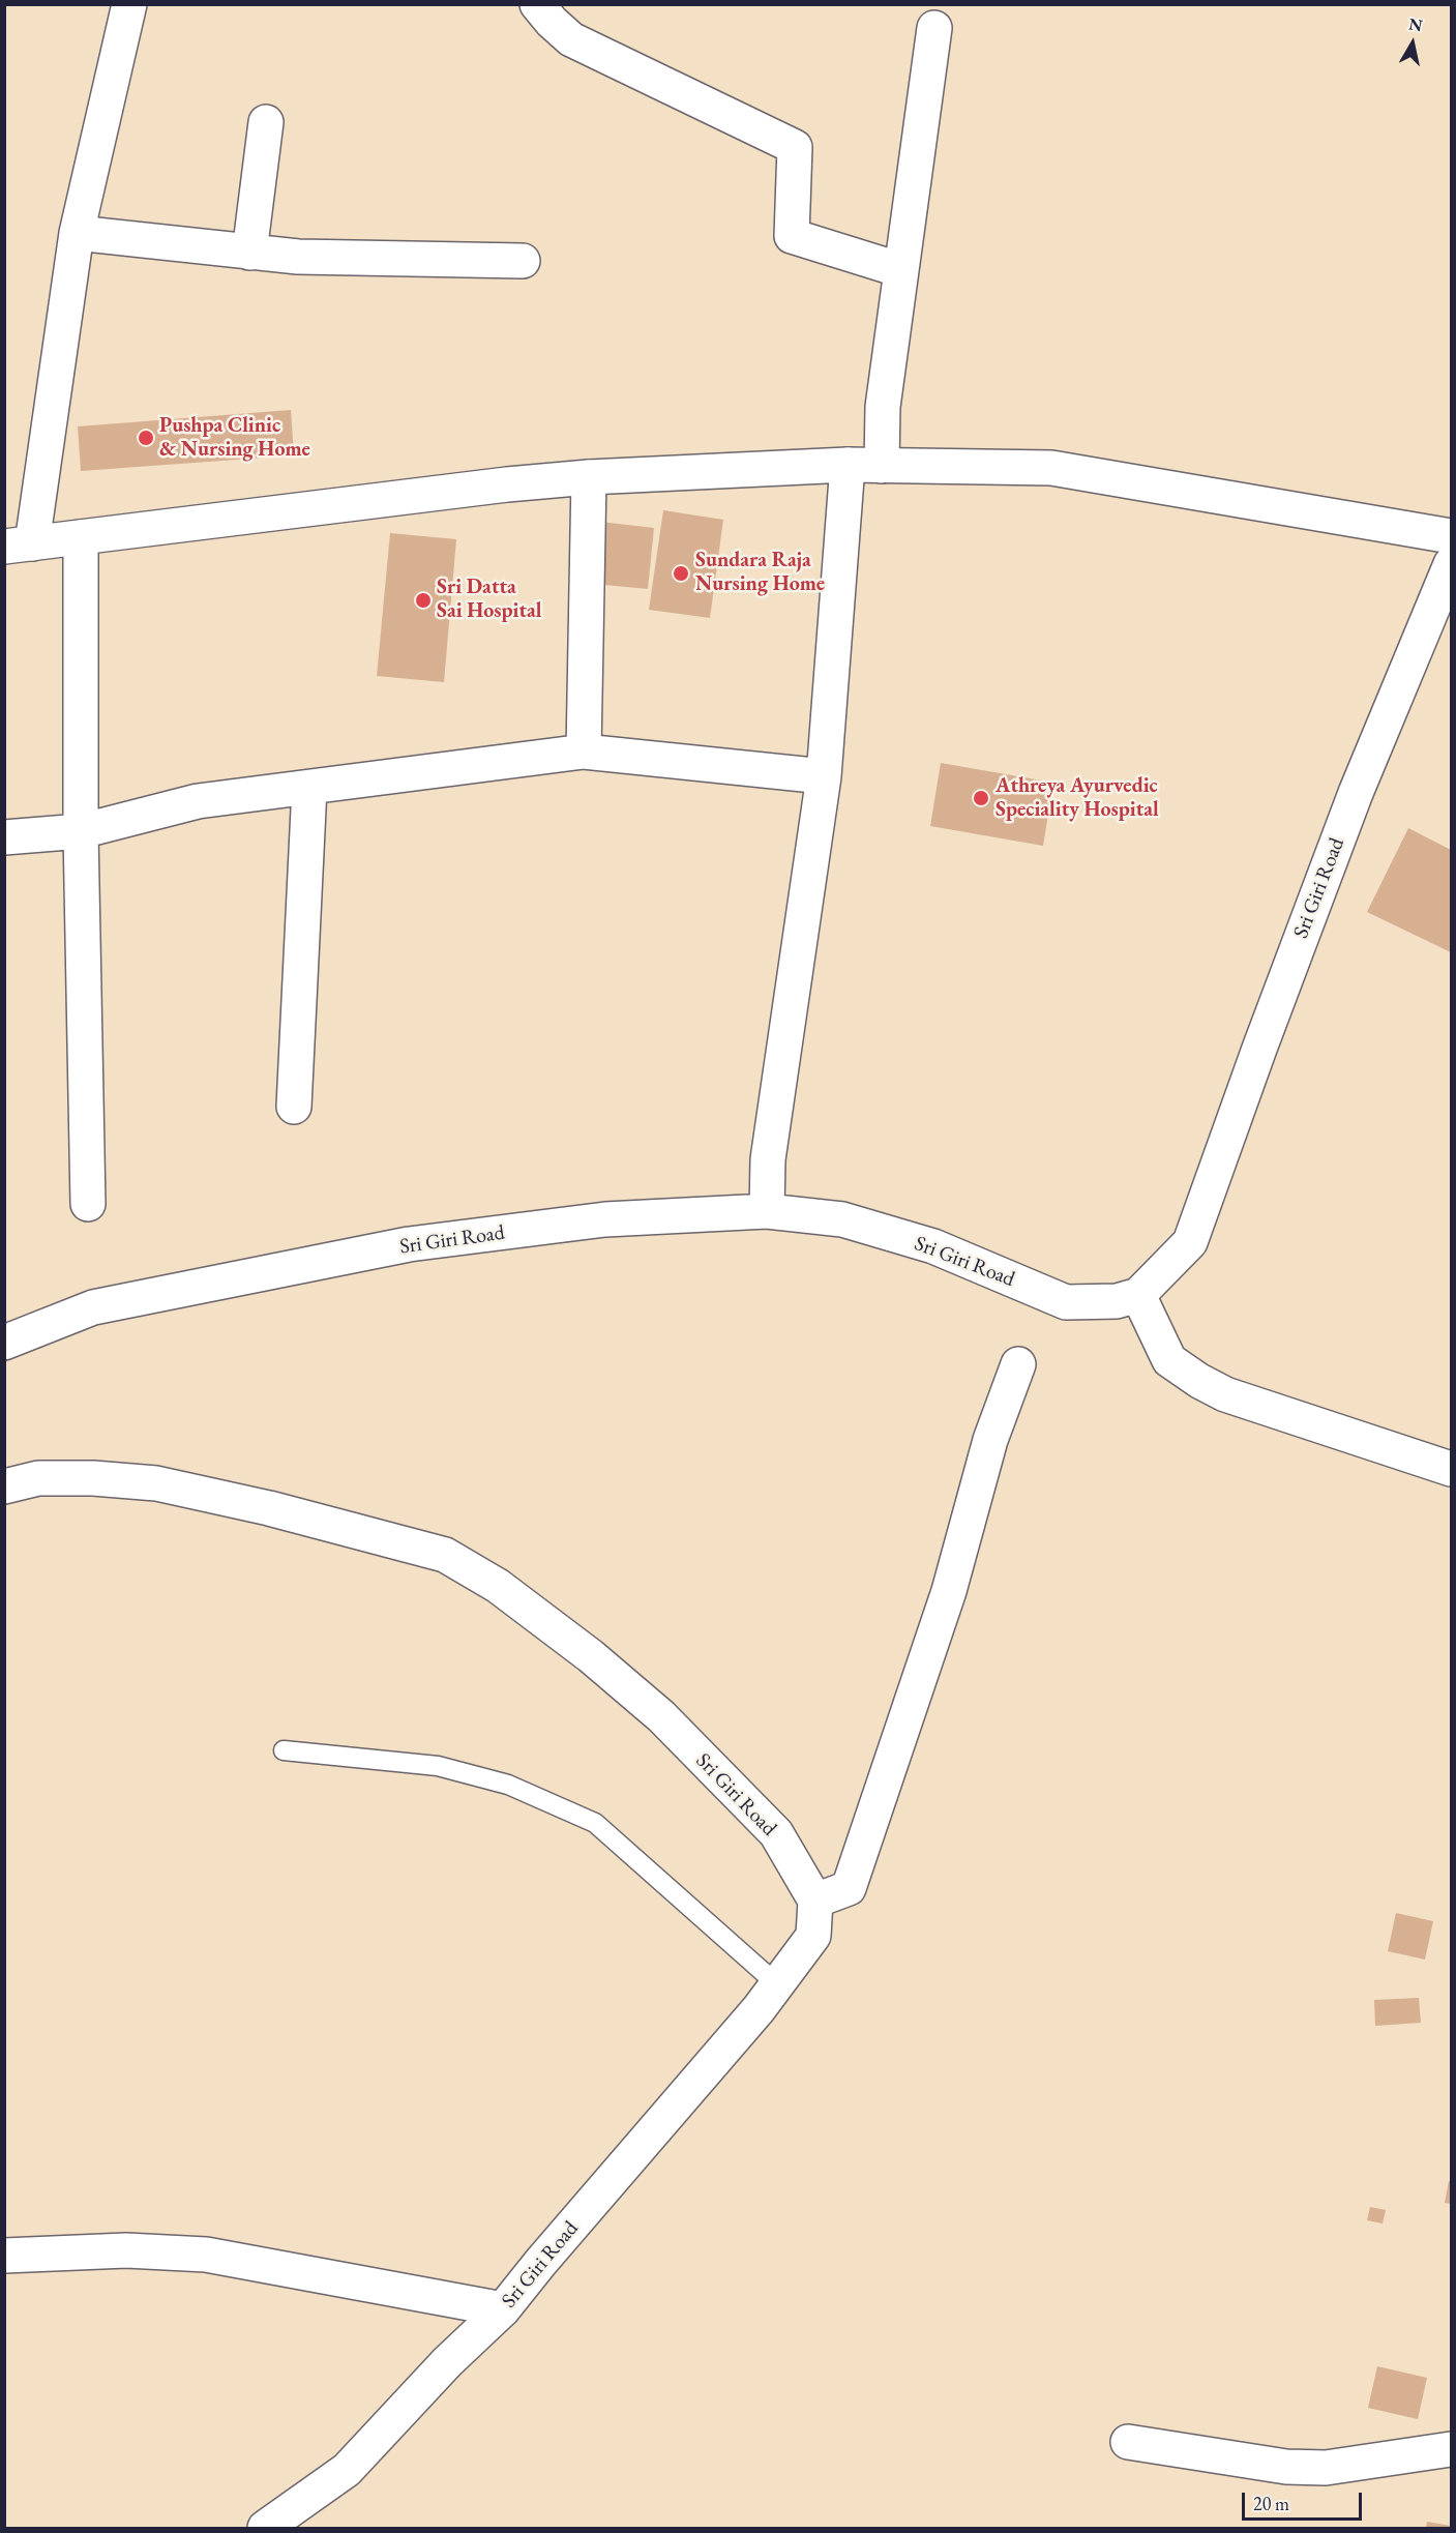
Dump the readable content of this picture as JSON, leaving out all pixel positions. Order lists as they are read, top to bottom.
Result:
{
  "streets": {
    "street": ["Sri Giri Road"]
  },
  "places": [
    "Pushpa Clinic & Nursing Home",
    "Sundara Raja Nursing Home",
    "Sri Datta Sai Hospital",
    "Athreya Ayurvedic Speciality Hospital"
  ],
  "scale_bar": "20 m",
  "north": "top"
}
